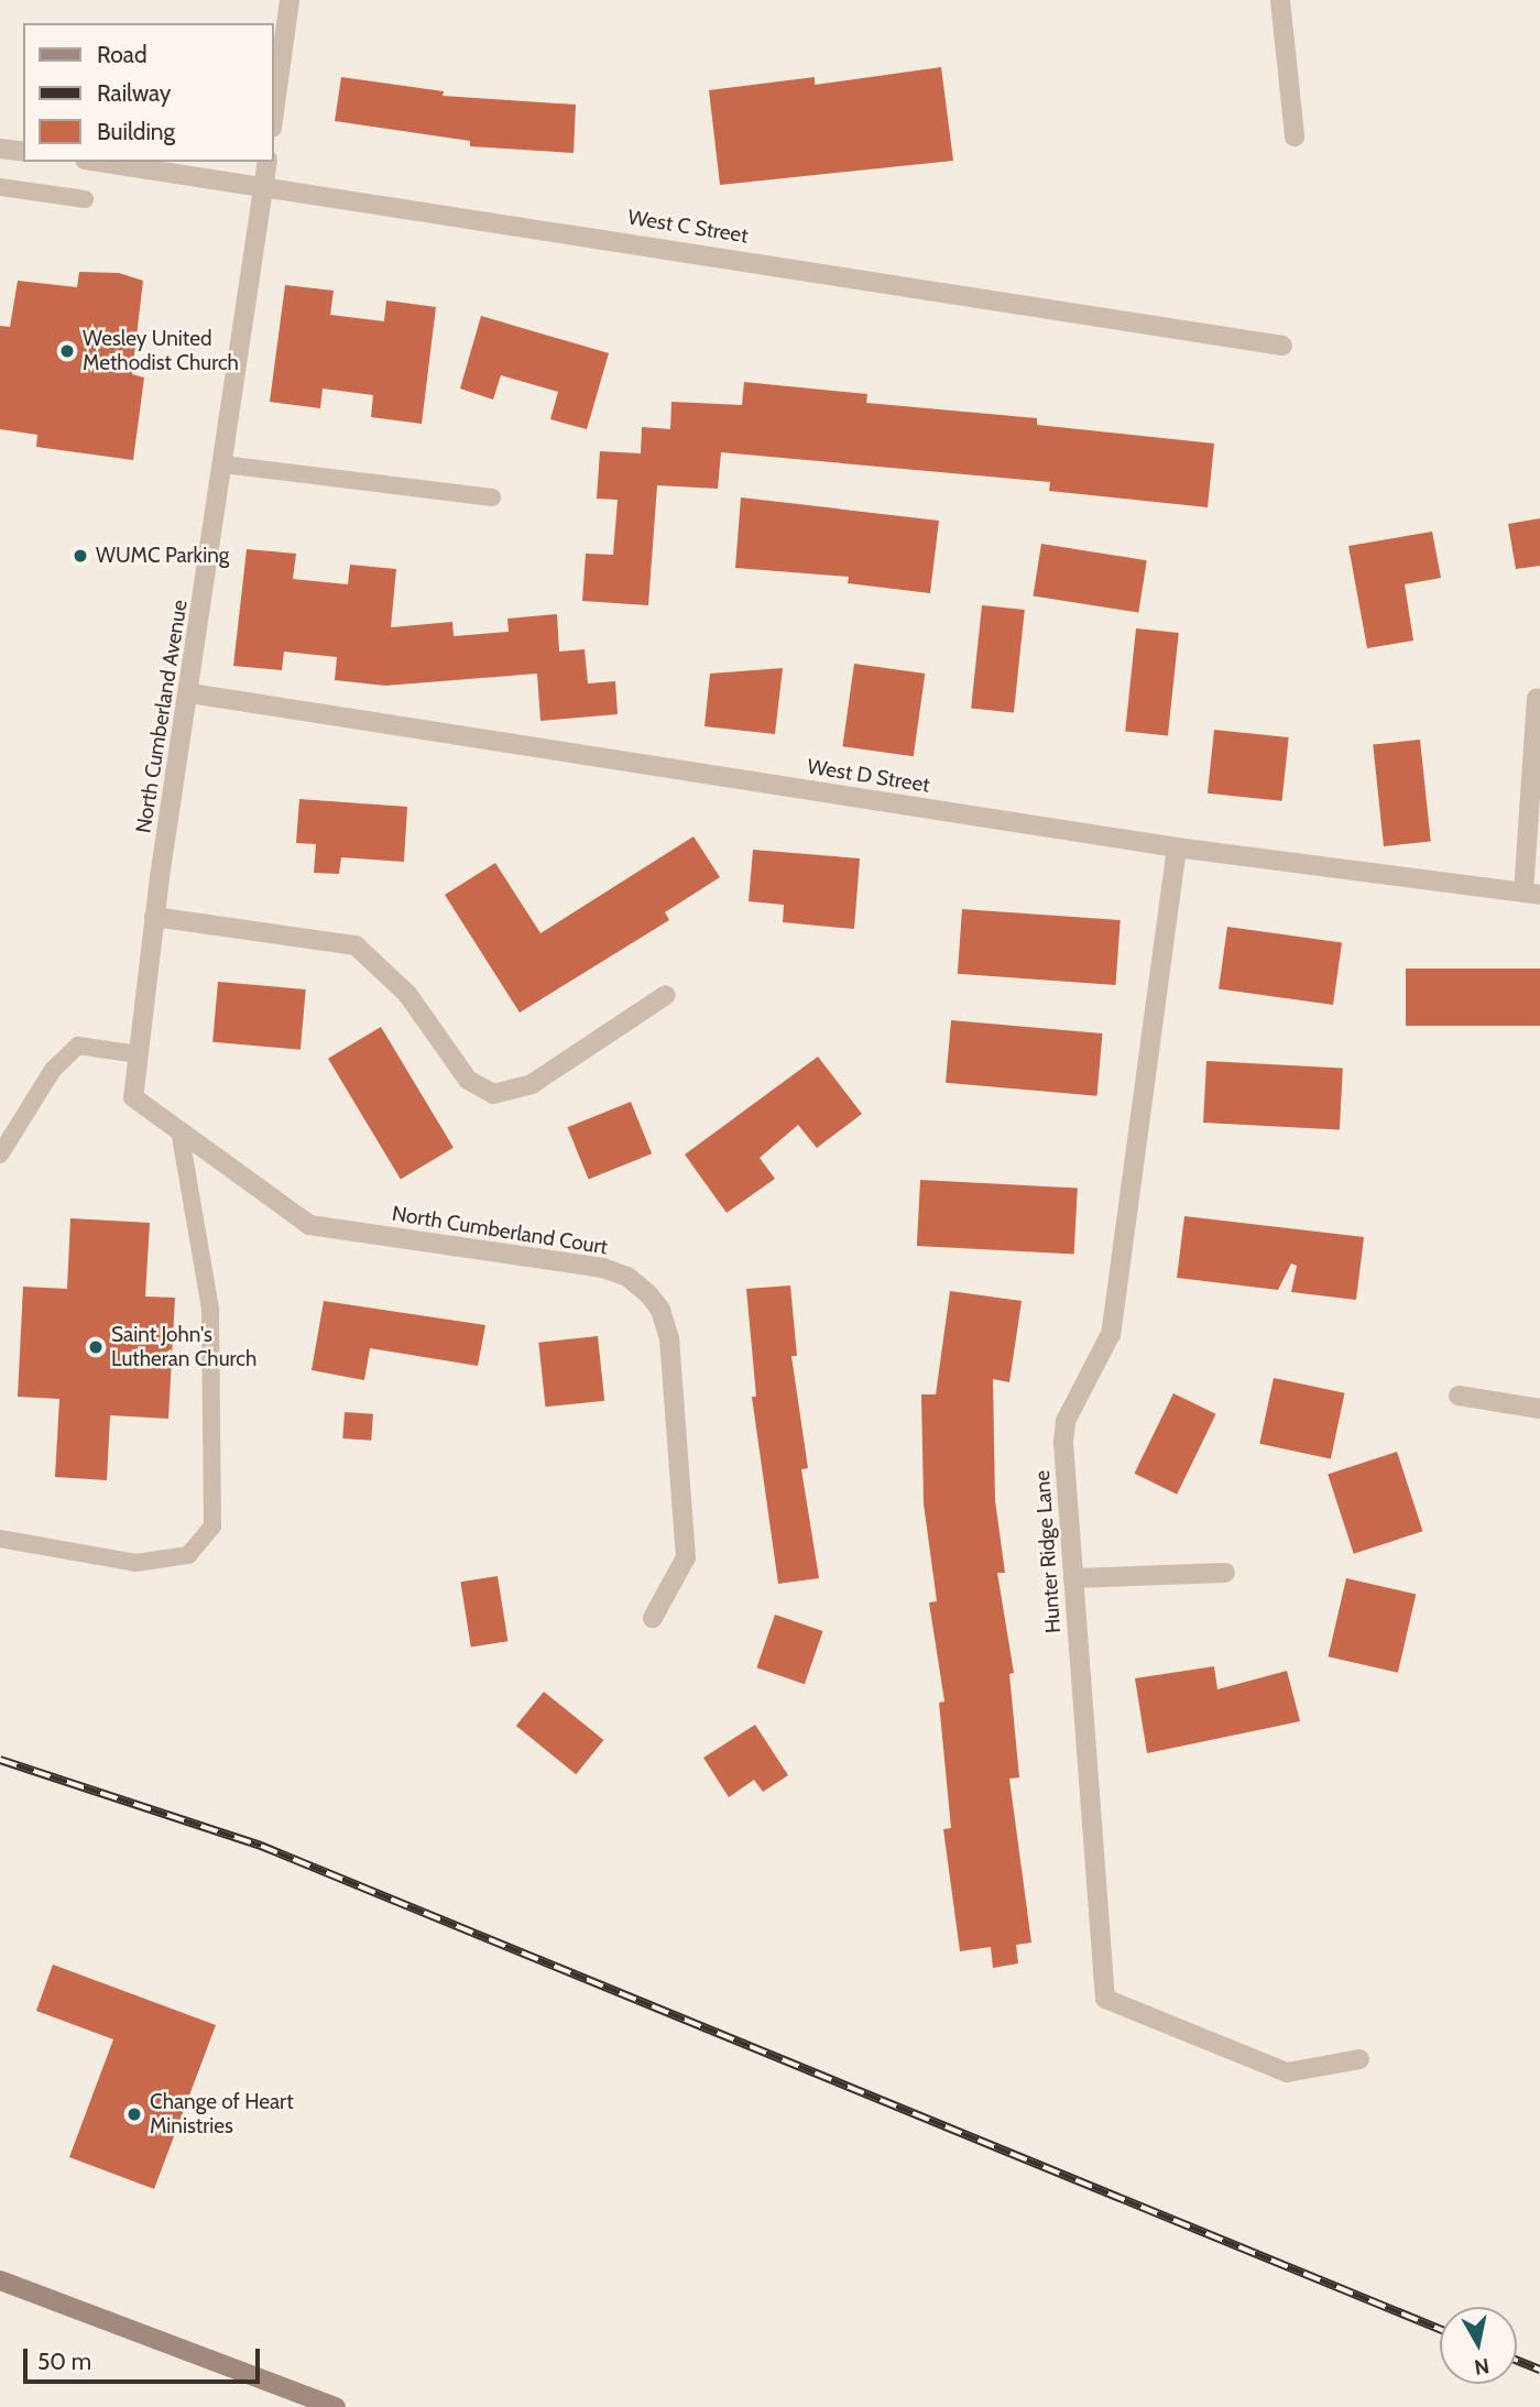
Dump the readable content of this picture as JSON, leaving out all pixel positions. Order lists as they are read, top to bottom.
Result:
{
  "streets": {
    "street": [
      "West C Street",
      "North Cumberland Avenue",
      "West D Street",
      "North Cumberland Court",
      "Hunter Ridge Lane"
    ]
  },
  "crossings": [
    ["West C Street", "North Cumberland Avenue"],
    ["North Cumberland Avenue", "West D Street"],
    ["North Cumberland Avenue", "North Cumberland Court"],
    ["West D Street", "Hunter Ridge Lane"]
  ],
  "places": [
    "Wesley United Methodist Church",
    "WUMC Parking",
    "Saint John's Lutheran Church",
    "Change of Heart Ministries"
  ],
  "legend": ["Road", "Railway", "Building"],
  "scale_bar": "50 m",
  "north": "bottom"
}
